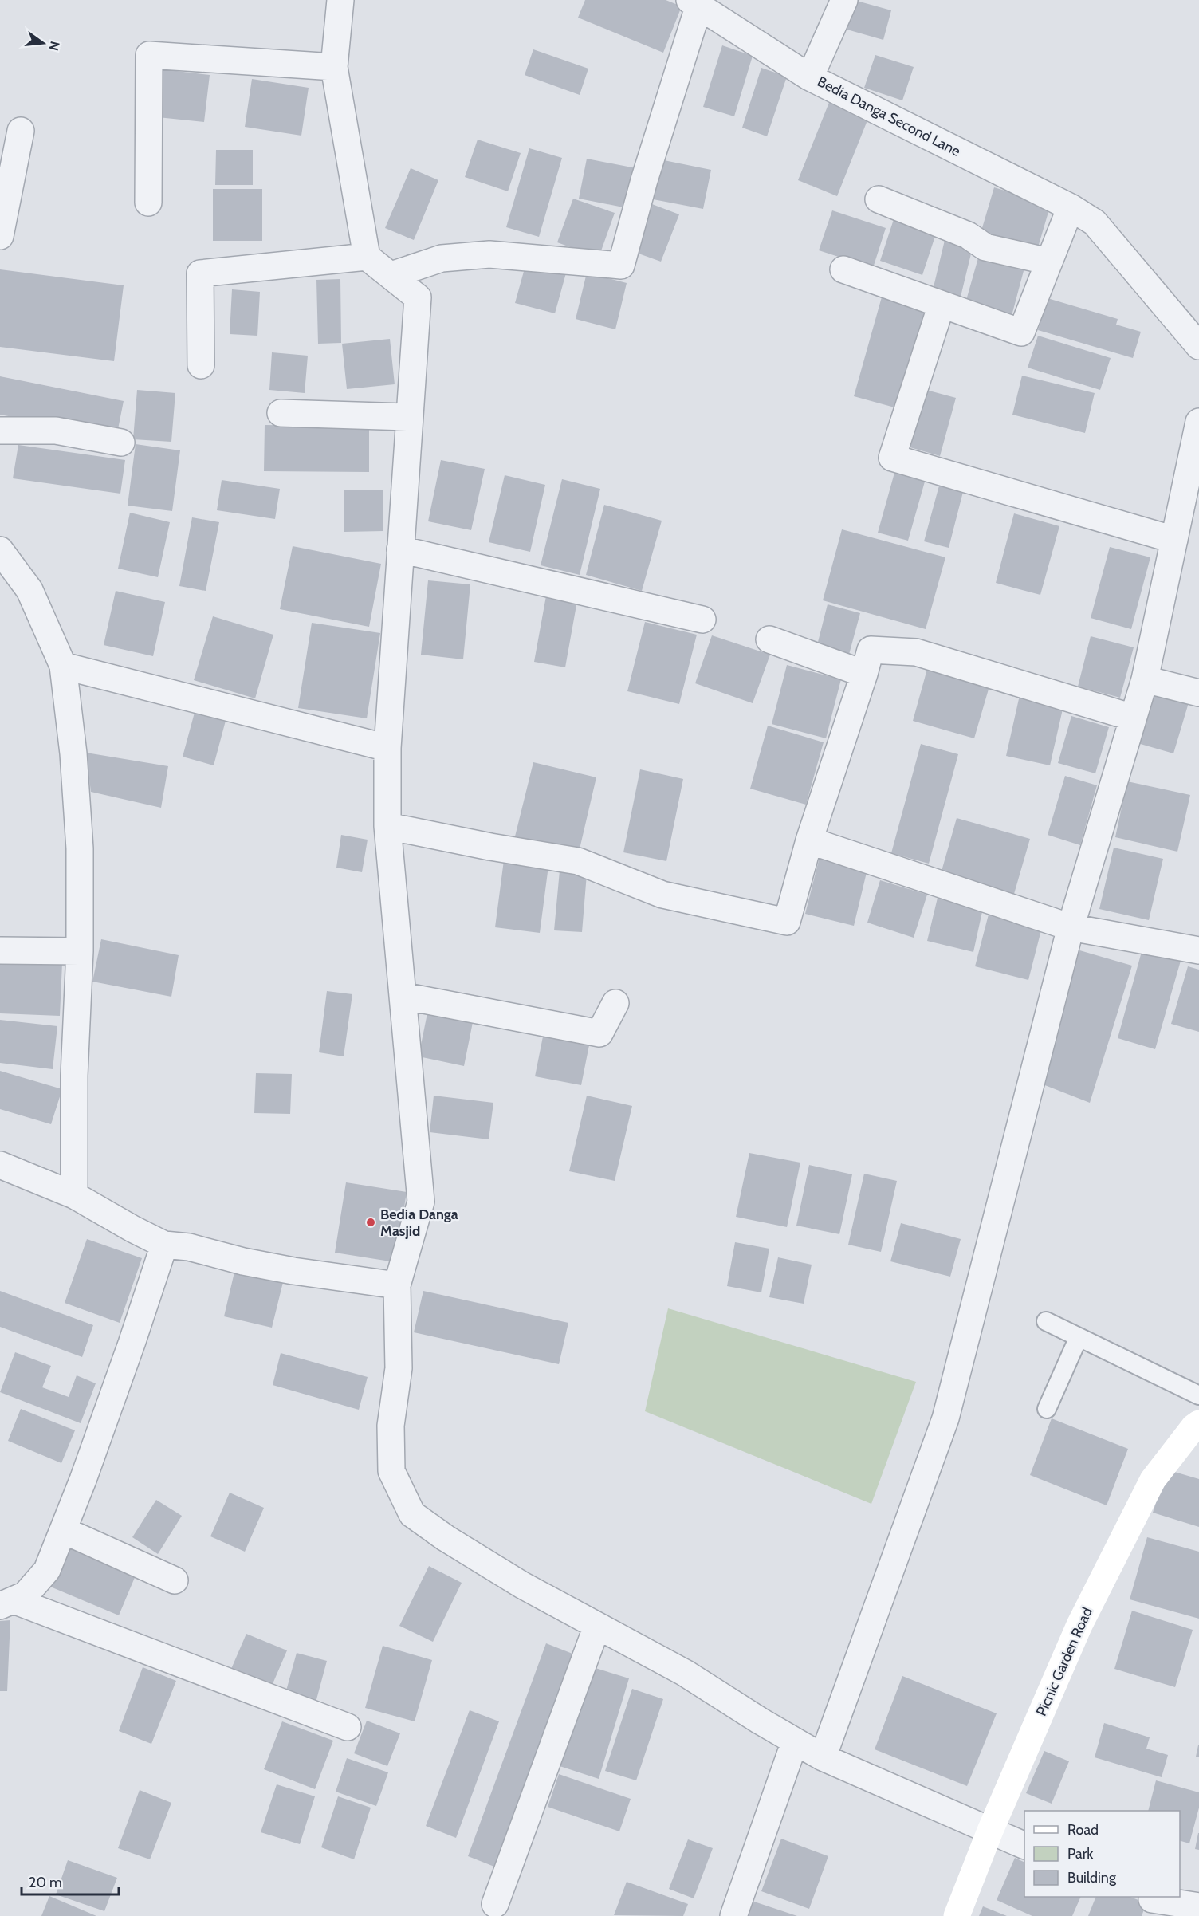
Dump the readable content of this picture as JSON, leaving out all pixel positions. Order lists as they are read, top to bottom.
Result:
{
  "streets": {
    "main road": ["Picnic Garden Road"],
    "street": ["Bedia Danga Second Lane"]
  },
  "places": ["Bedia Danga Masjid"],
  "legend": ["Road", "Park", "Building"],
  "scale_bar": "20 m",
  "north": "right"
}
